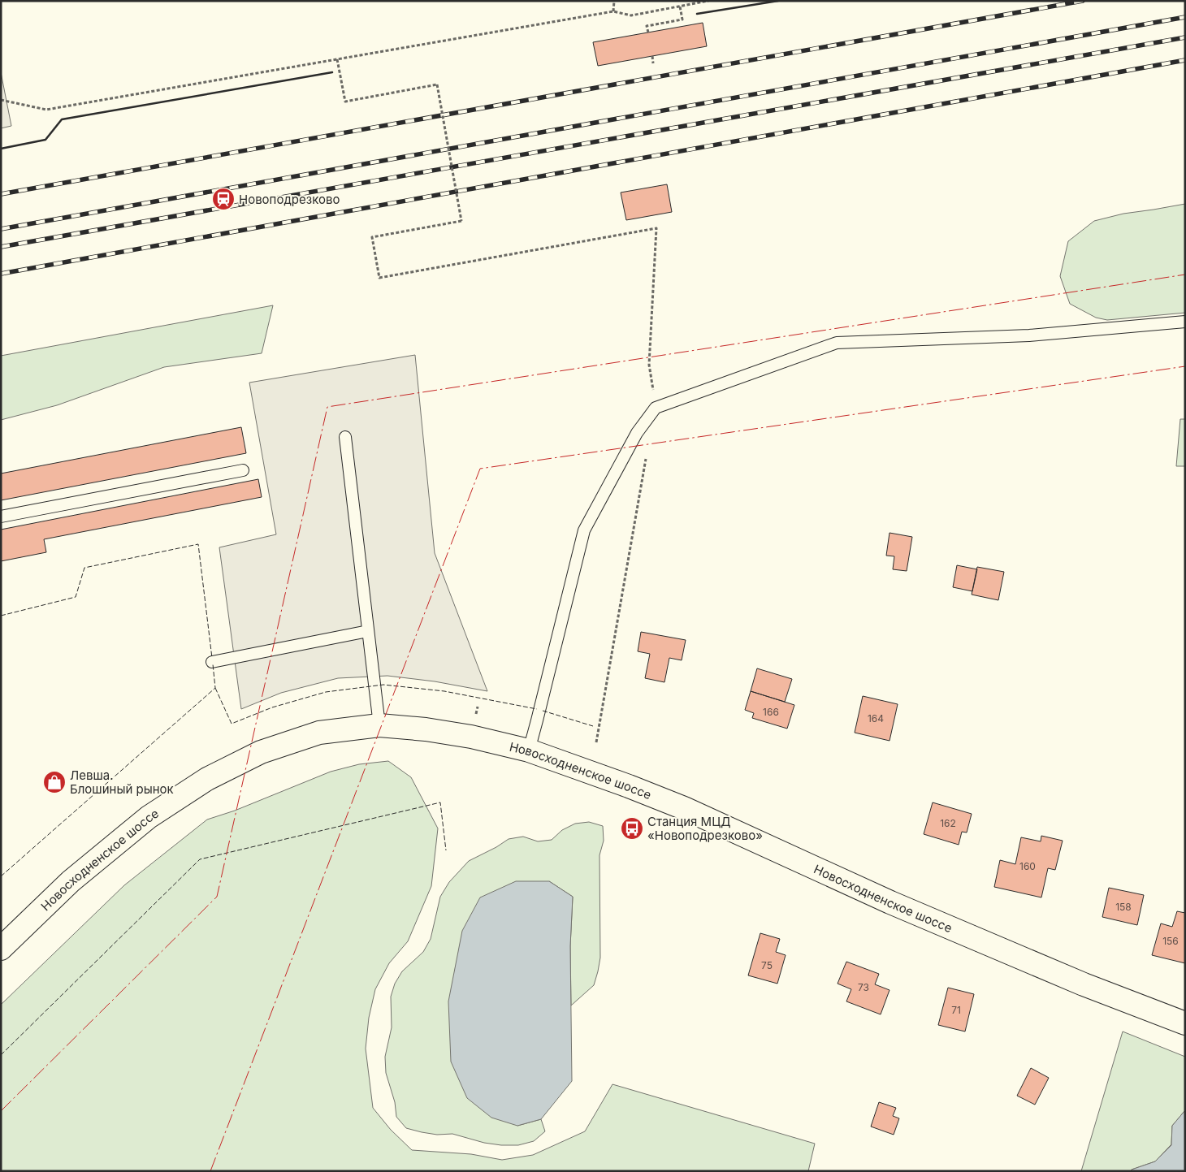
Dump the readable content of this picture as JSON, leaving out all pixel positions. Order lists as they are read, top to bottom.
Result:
{
  "streets": {
    "main road": ["Новосходненское шоссе"]
  },
  "places": {
    "station": ["Новоподрезково"],
    "shop": ["Левша. Блошиный рынок"],
    "bus stop": ["Станция МЦД «Новоподрезково»"]
  },
  "house_numbers": [
    "166",
    "164",
    "162",
    "160",
    "158",
    "156",
    "75",
    "73",
    "71"
  ]
}
